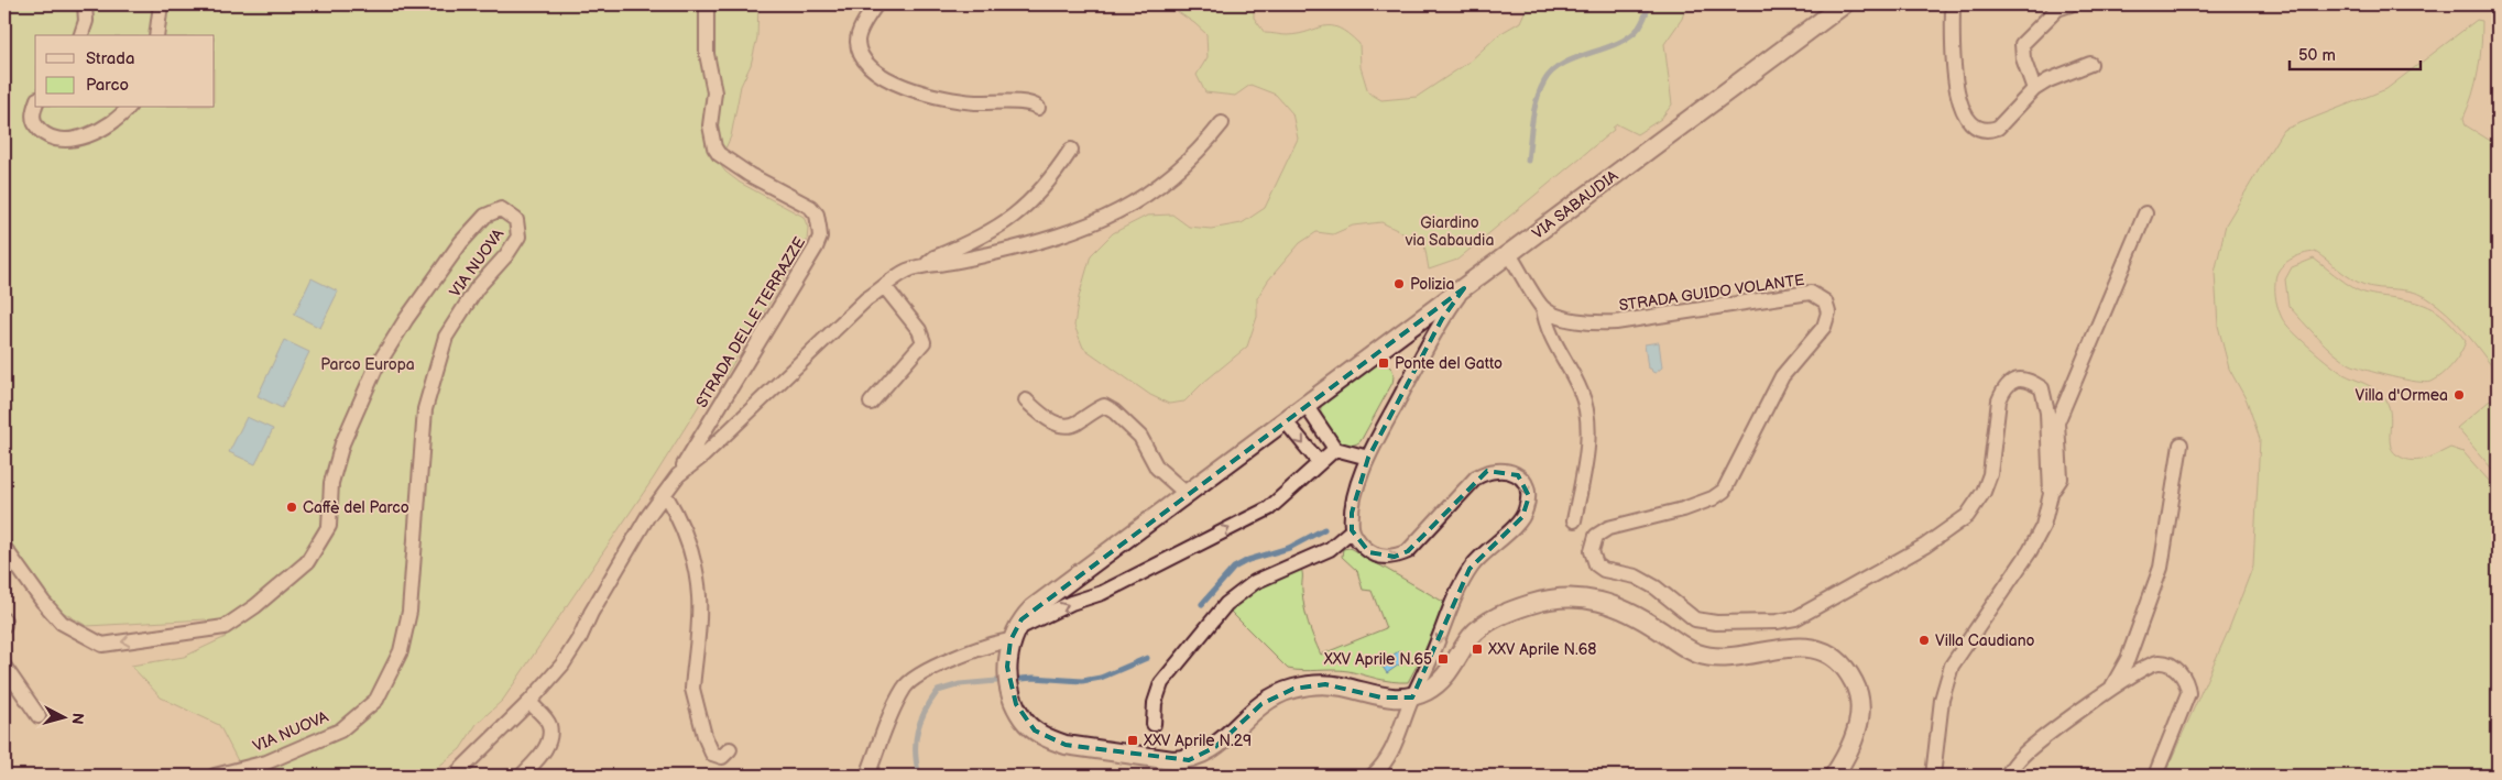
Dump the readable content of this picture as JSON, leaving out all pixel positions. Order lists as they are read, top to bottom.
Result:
{
  "streets": {
    "street": [
      "VIA SABAUDIA",
      "VIA NUOVA",
      "STRADA GUIDO VOLANTE",
      "STRADA DELLE TERRAZZE"
    ]
  },
  "parks": ["Giardino via Sabaudia", "Parco Europa"],
  "places": {
    "other": [
      "Polizia",
      "Villa d'Ormea",
      "Caffè del Parco",
      "Villa Caudiano"
    ],
    "transit": [
      "Ponte del Gatto",
      "XXV Aprile N.68",
      "XXV Aprile N.65",
      "XXV Aprile N.29"
    ]
  },
  "legend": ["Strada", "Parco"],
  "scale_bar": "50 m",
  "north": "right"
}
